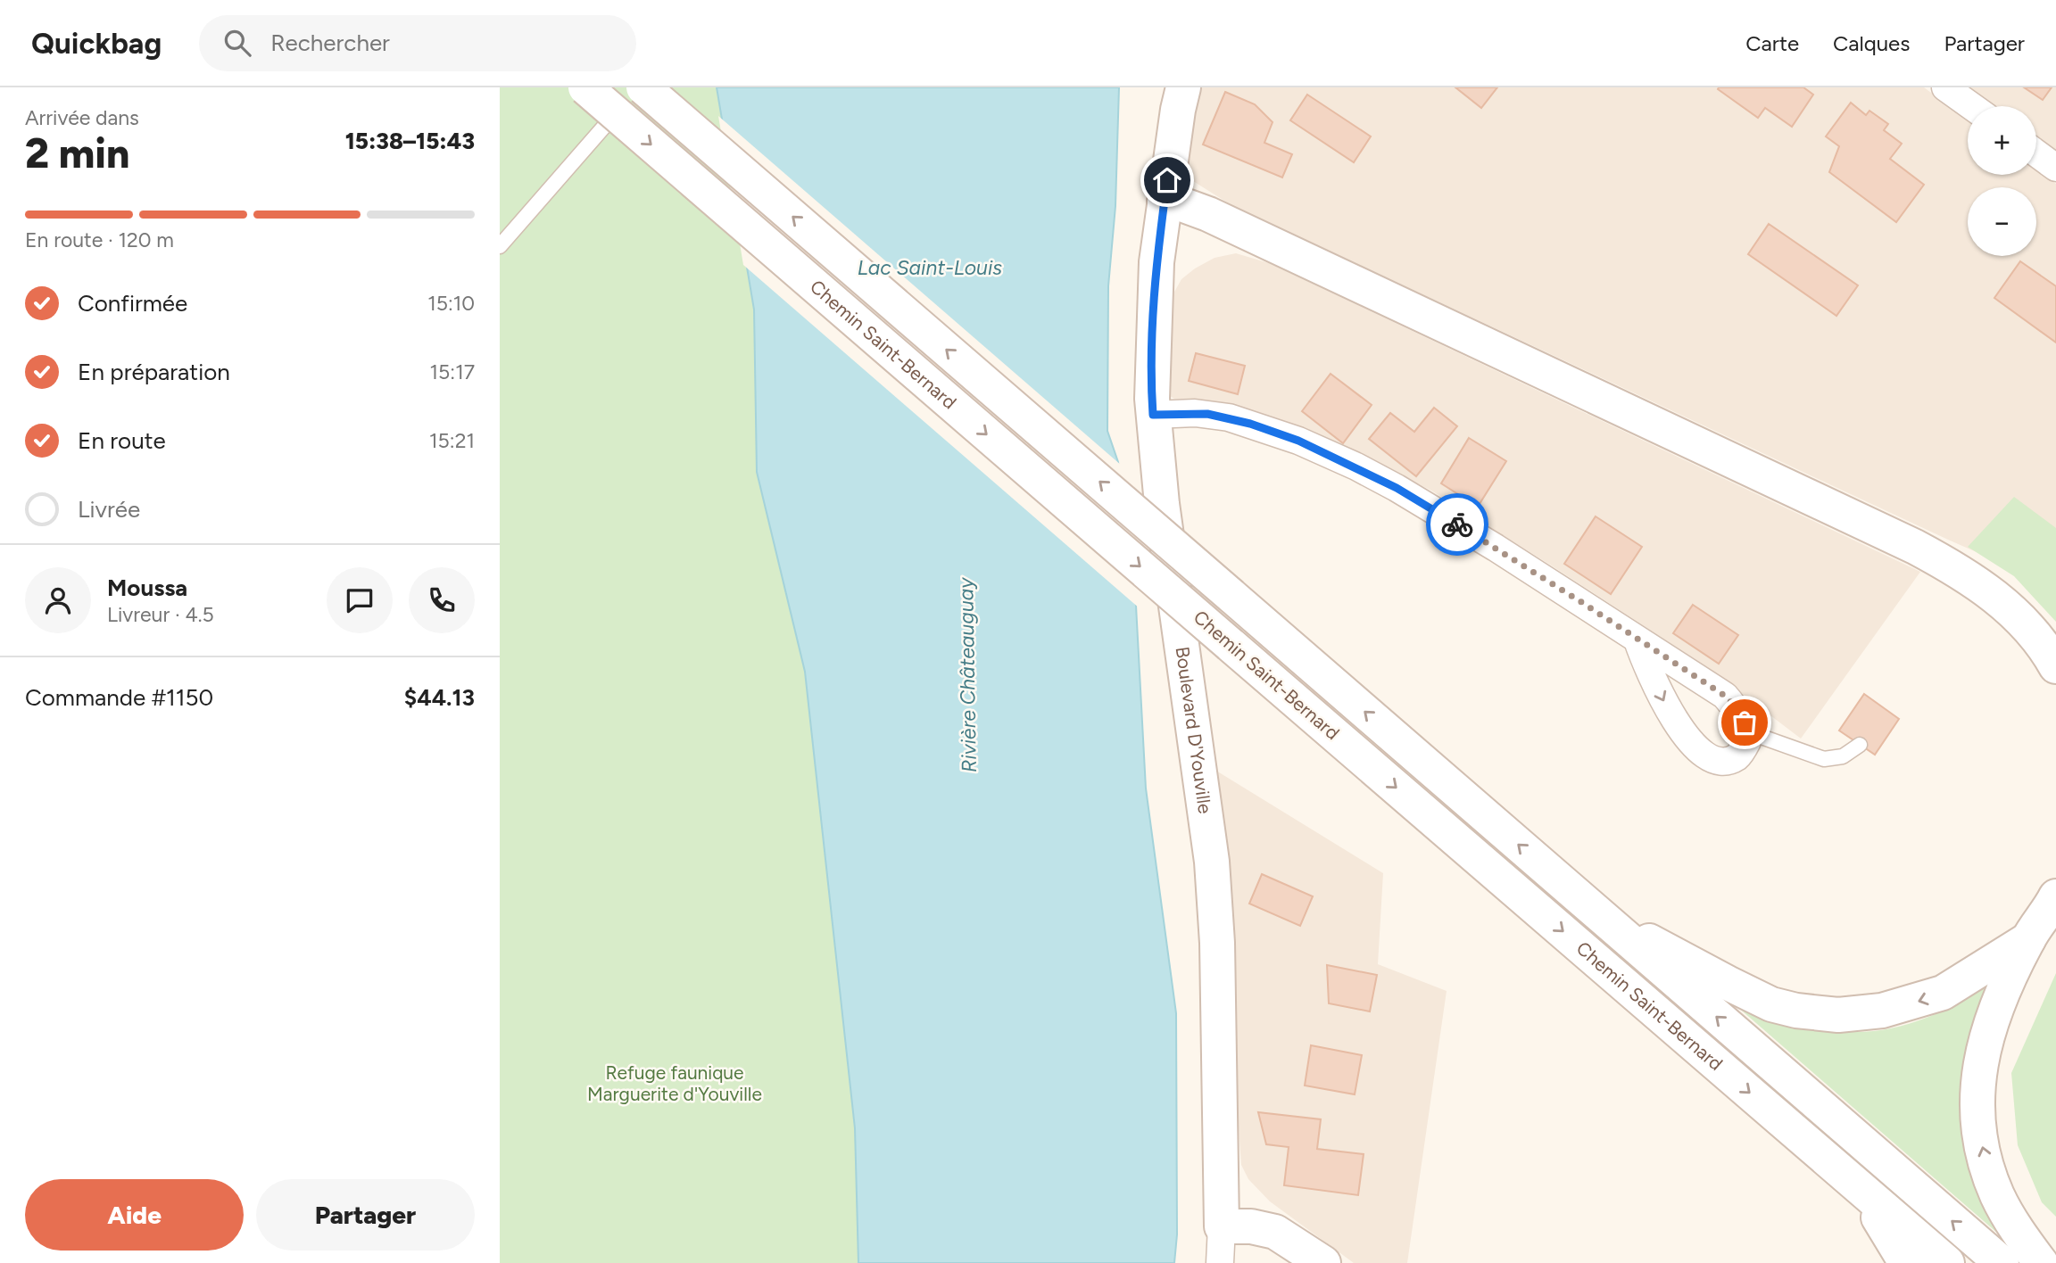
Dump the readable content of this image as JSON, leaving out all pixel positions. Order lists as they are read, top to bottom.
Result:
{
  "streets": {
    "street": ["Chemin Saint-Bernard", "Boulevard D'Youville"]
  },
  "water": ["Lac Saint-Louis", "Rivière Châteauguay"],
  "parks": ["Refuge faunique Marguerite d'Youville"],
  "page": {
    "header": "Quickbag",
    "search": "Rechercher",
    "nav": ["Carte", "Calques", "Partager"],
    "heading": ["2 min", "Arrivée dans", "15:38–15:43"],
    "panel": [
      "Moussa",
      "Livreur · 4.5",
      "Commande #1150",
      "$44.13"
    ],
    "map_buttons": ["+", "−"],
    "bar": "En route · 120 m",
    "list": [
      ["Confirmée", "15:10"],
      ["En préparation", "15:17"],
      ["En route", "15:21"],
      "Livrée"
    ],
    "buttons": ["Aide", "Partager"]
  }
}
